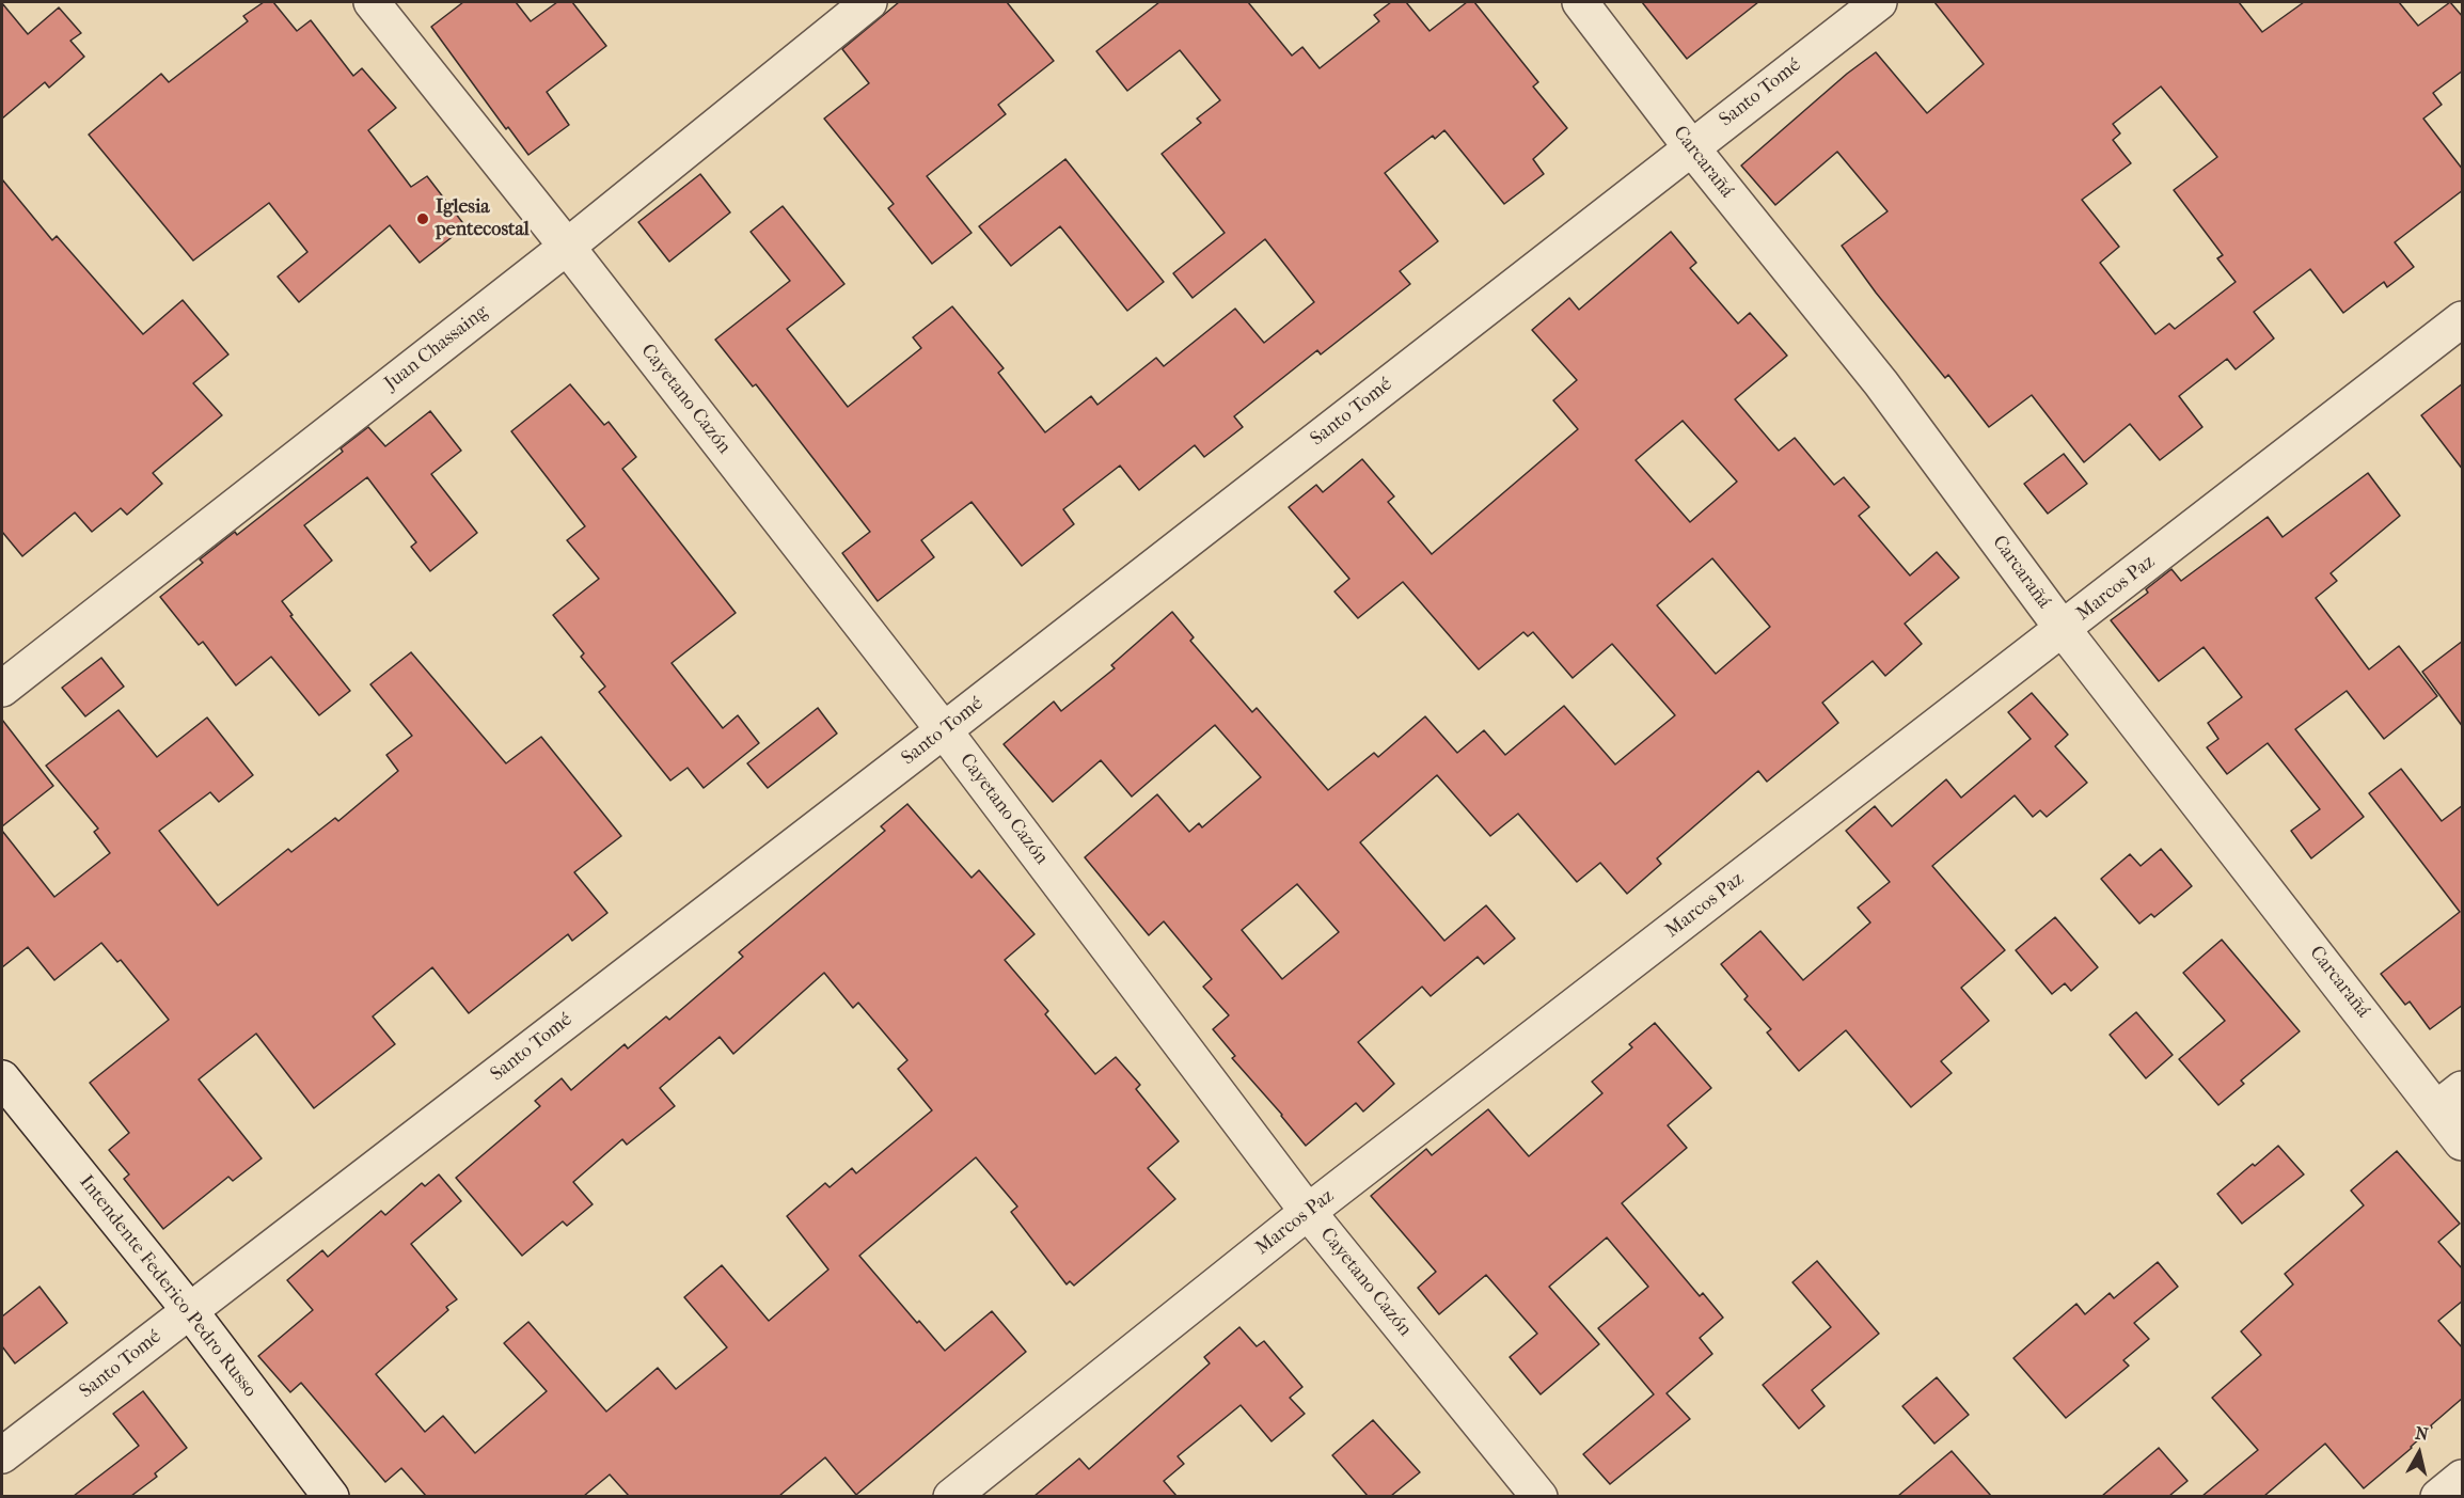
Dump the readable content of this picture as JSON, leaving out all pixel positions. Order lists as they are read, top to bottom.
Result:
{
  "streets": {
    "street": [
      "Santo Tomé",
      "Carcarañá",
      "Juan Chassaing",
      "Cayetano Cazón",
      "Marcos Paz",
      "Intendente Federico Pedro Russo"
    ]
  },
  "crossings": [
    ["Santo Tomé", "Carcarañá"],
    ["Santo Tomé", "Cayetano Cazón"],
    ["Santo Tomé", "Intendente Federico Pedro Russo"],
    ["Carcarañá", "Marcos Paz"],
    ["Juan Chassaing", "Cayetano Cazón"],
    ["Cayetano Cazón", "Marcos Paz"]
  ],
  "places": ["Iglesia pentecostal"],
  "north": "top"
}
